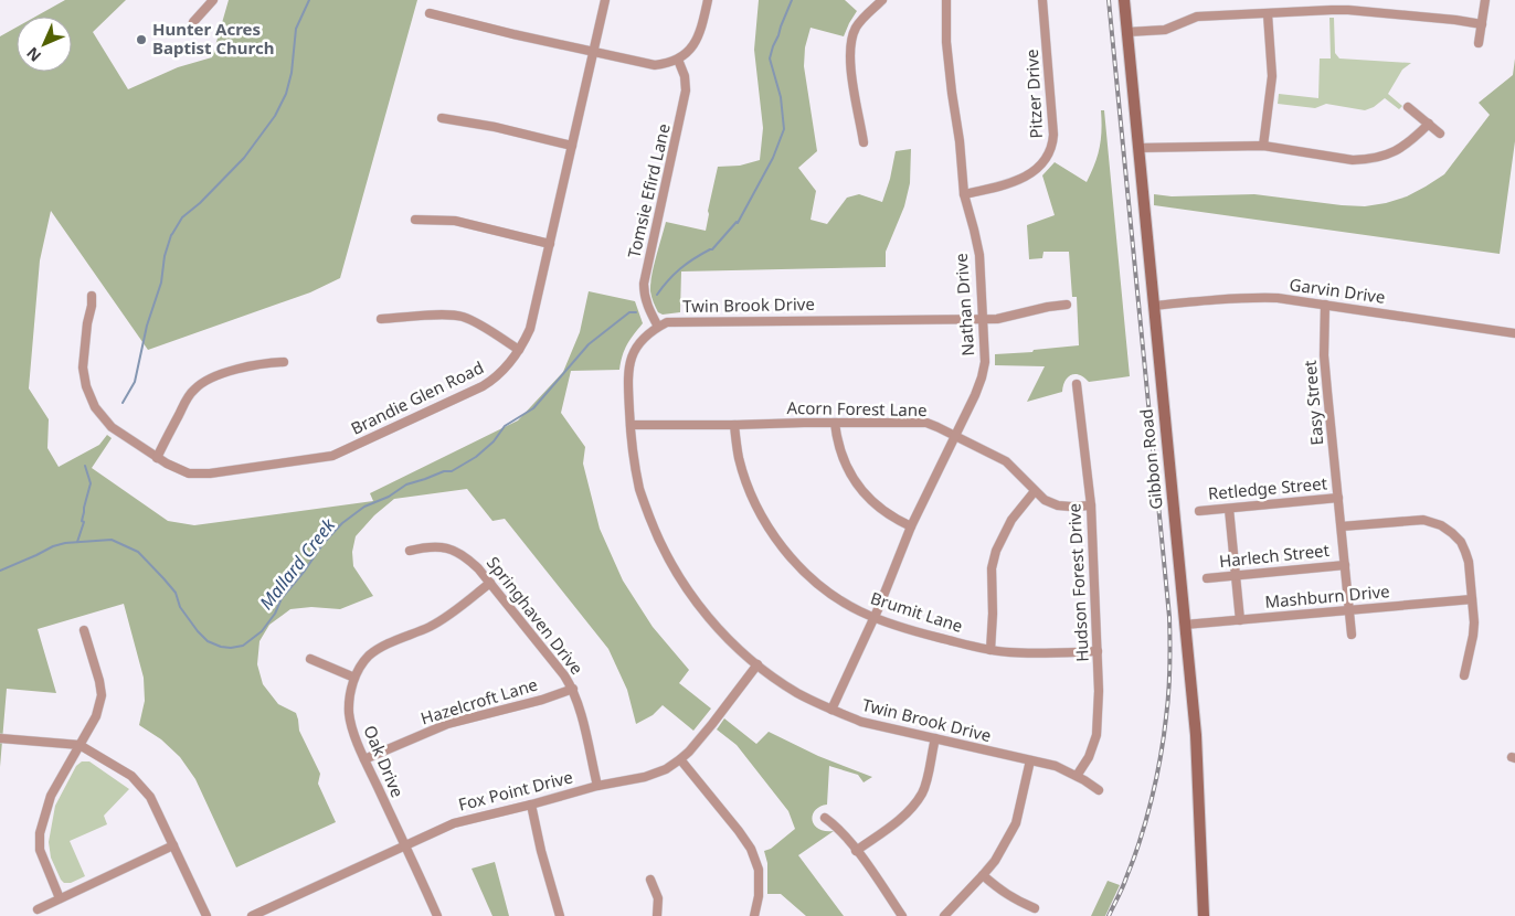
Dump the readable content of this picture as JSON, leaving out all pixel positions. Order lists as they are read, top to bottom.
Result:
{
  "streets": {
    "main road": ["Gibbon Road"],
    "street": [
      "Pitzer Drive",
      "Tomsie Efird Lane",
      "Garvin Drive",
      "Nathan Drive",
      "Twin Brook Drive",
      "Brandie Glen Road",
      "Easy Street",
      "Acorn Forest Lane",
      "Retledge Street",
      "Harlech Street",
      "Hudson Forest Drive",
      "Mashburn Drive",
      "Brumit Lane",
      "Springhaven Drive",
      "Hazelcroft Lane",
      "Oak Drive",
      "Fox Point Drive"
    ]
  },
  "crossings": [
    ["Pitzer Drive", "Nathan Drive"],
    ["Tomsie Efird Lane", "Twin Brook Drive"],
    ["Garvin Drive", "Easy Street"],
    ["Garvin Drive", "Gibbon Road"],
    ["Nathan Drive", "Twin Brook Drive"],
    ["Nathan Drive", "Acorn Forest Lane"],
    ["Nathan Drive", "Brumit Lane"],
    ["Twin Brook Drive", "Acorn Forest Lane"],
    ["Twin Brook Drive", "Hudson Forest Drive"],
    ["Twin Brook Drive", "Fox Point Drive"],
    ["Easy Street", "Retledge Street"],
    ["Easy Street", "Harlech Street"],
    ["Easy Street", "Mashburn Drive"],
    ["Acorn Forest Lane", "Hudson Forest Drive"],
    ["Acorn Forest Lane", "Brumit Lane"],
    ["Gibbon Road", "Mashburn Drive"],
    ["Hudson Forest Drive", "Brumit Lane"],
    ["Springhaven Drive", "Hazelcroft Lane"],
    ["Springhaven Drive", "Oak Drive"],
    ["Springhaven Drive", "Fox Point Drive"],
    ["Hazelcroft Lane", "Oak Drive"],
    ["Oak Drive", "Fox Point Drive"]
  ],
  "water": ["Mallard Creek"],
  "places": ["Hunter Acres Baptist Church"],
  "north": "bottom left"
}
